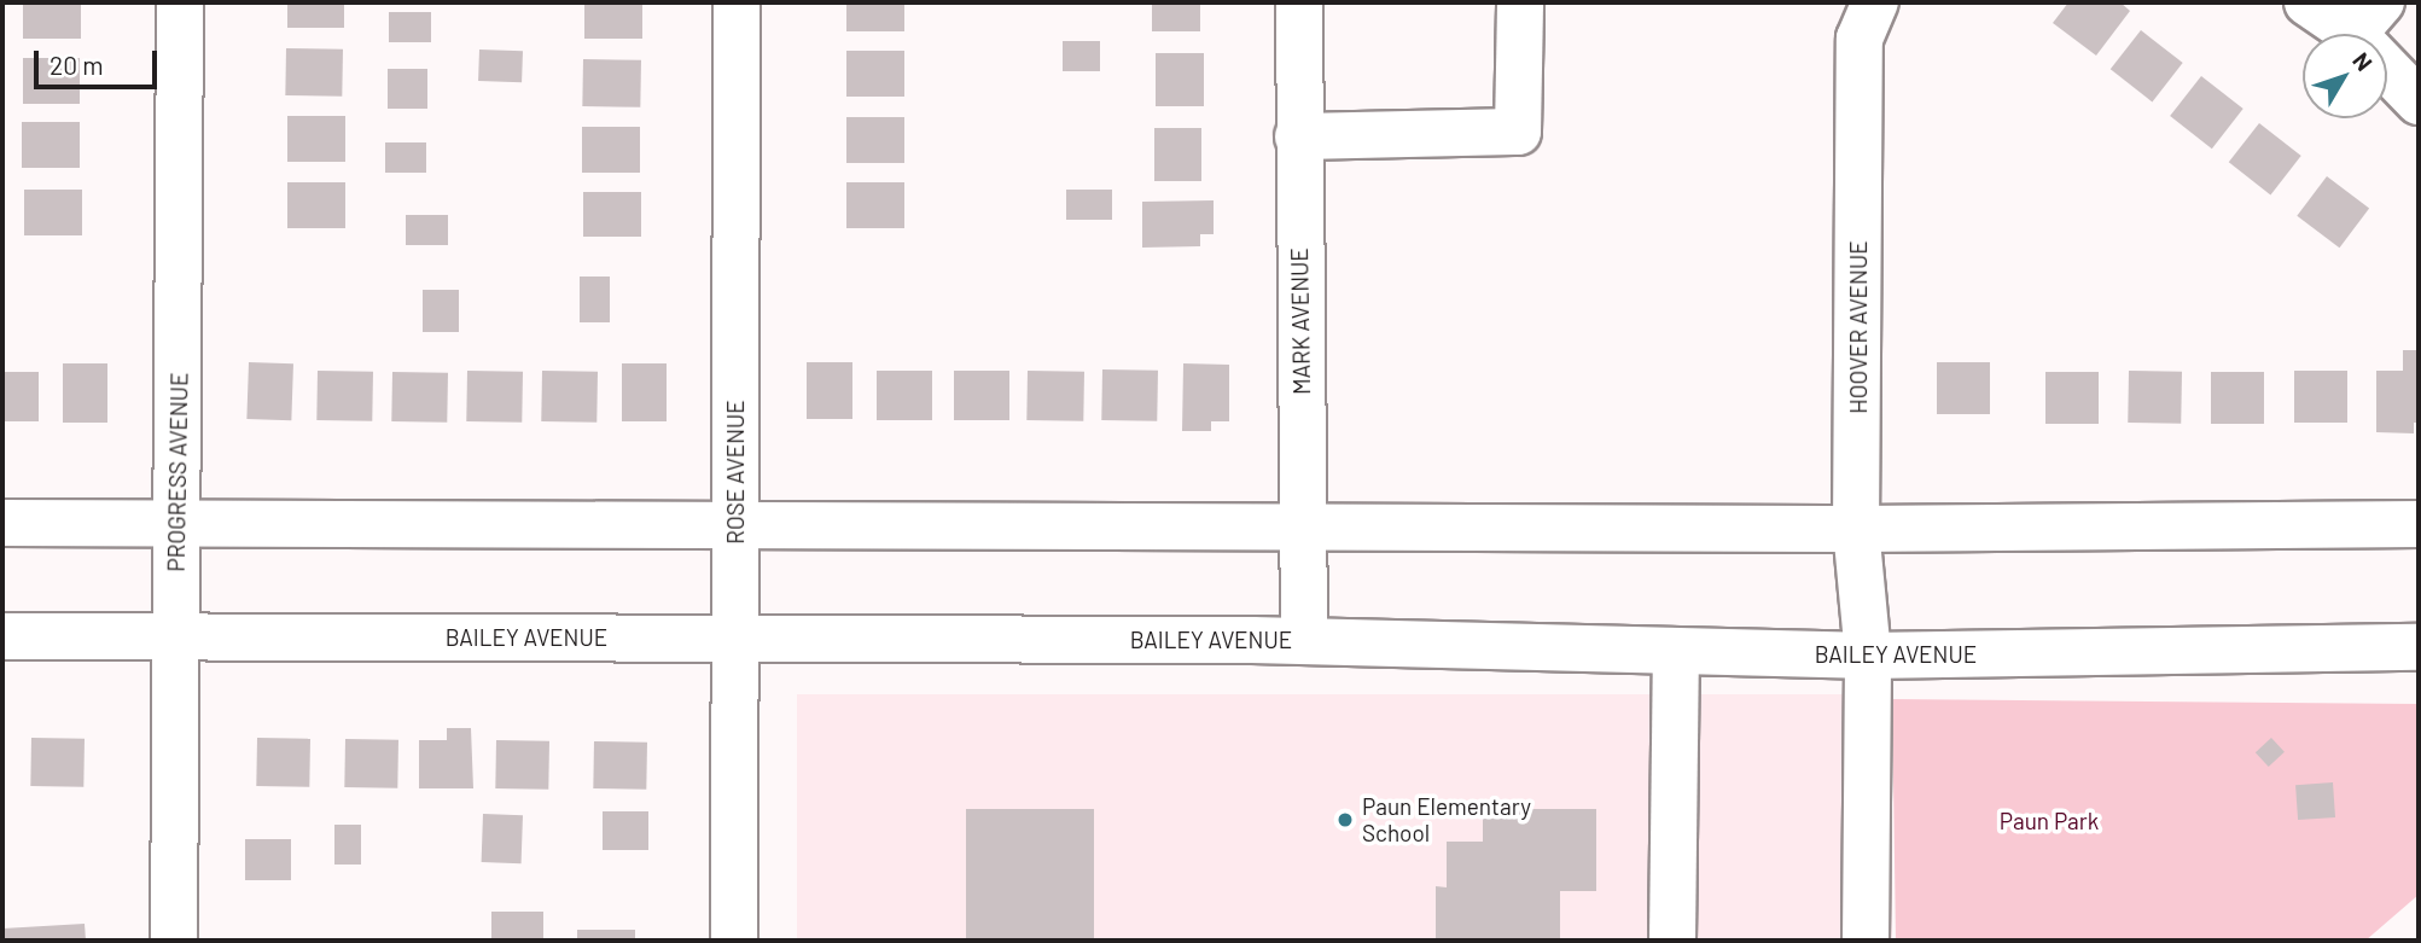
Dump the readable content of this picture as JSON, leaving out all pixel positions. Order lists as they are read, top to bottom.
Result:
{
  "streets": {
    "street": [
      "MARK AVENUE",
      "HOOVER AVENUE",
      "PROGRESS AVENUE",
      "ROSE AVENUE",
      "BAILEY AVENUE"
    ]
  },
  "crossings": [
    ["MARK AVENUE", "BAILEY AVENUE"],
    ["HOOVER AVENUE", "BAILEY AVENUE"],
    ["PROGRESS AVENUE", "BAILEY AVENUE"],
    ["ROSE AVENUE", "BAILEY AVENUE"]
  ],
  "parks": ["Paun Park"],
  "places": ["Paun Elementary School"],
  "scale_bar": "20 m",
  "north": "top right"
}
